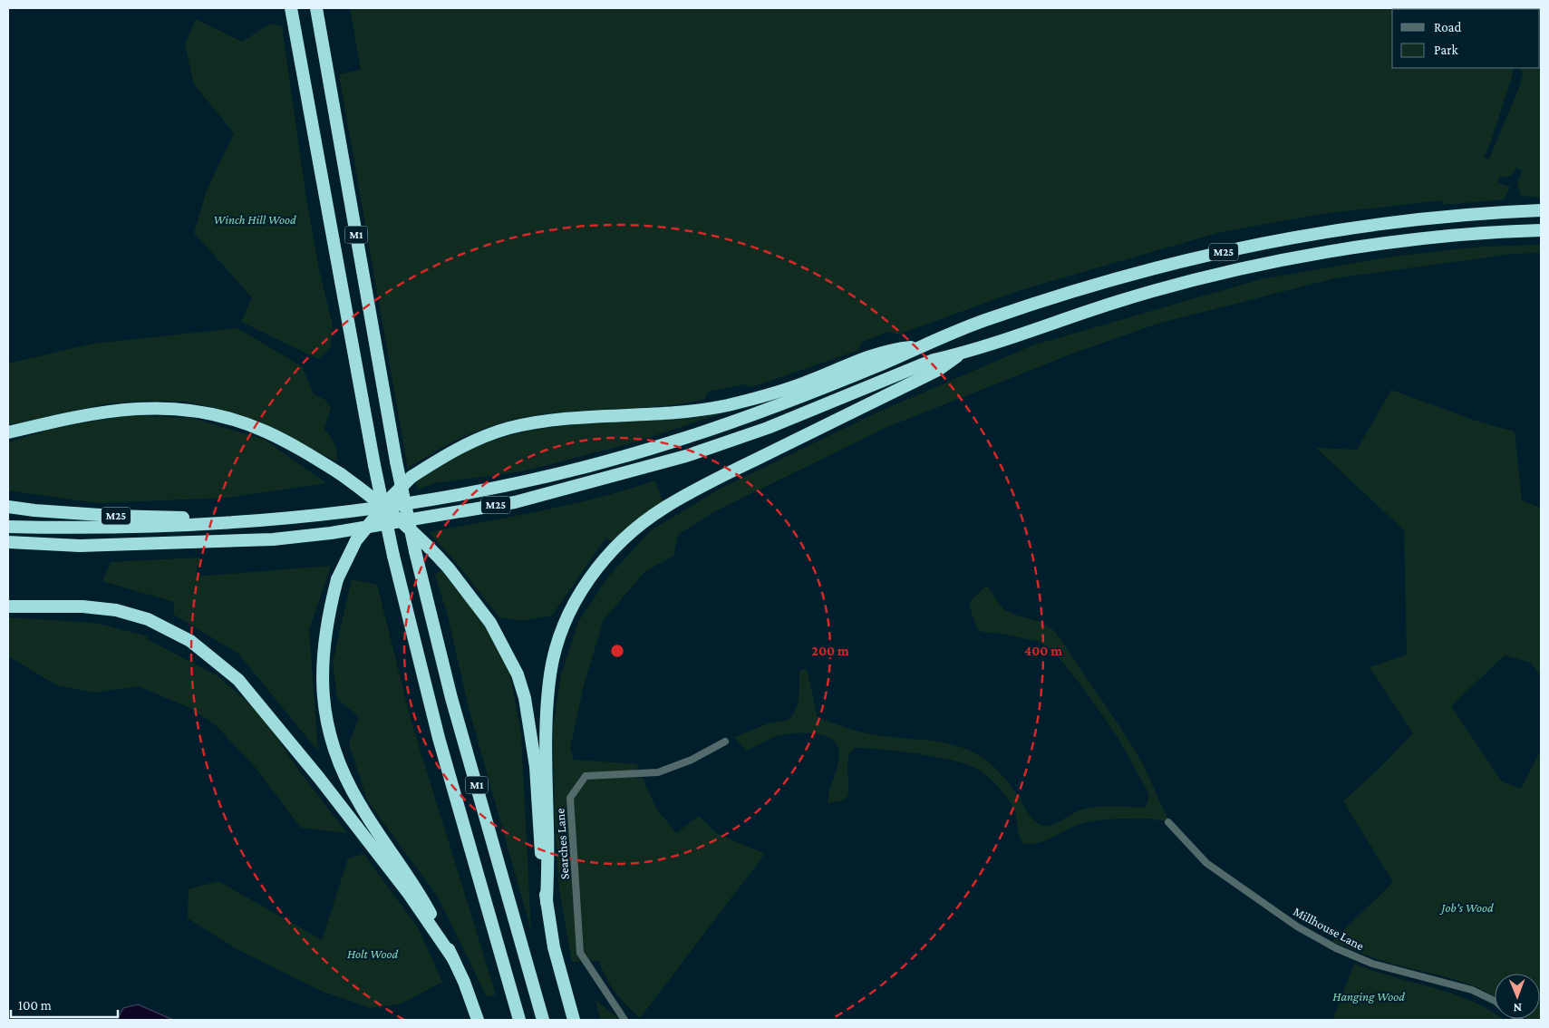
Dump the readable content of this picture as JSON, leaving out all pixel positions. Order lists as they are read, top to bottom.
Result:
{
  "streets": {
    "highway": ["M1", "M25"],
    "street": ["Searches Lane", "Millhouse Lane"]
  },
  "parks": [
    "Winch Hill Wood",
    "Job's Wood",
    "Holt Wood",
    "Hanging Wood"
  ],
  "legend": ["Road", "Park"],
  "scale_bar": "100 m",
  "north": "bottom",
  "rings": ["200 m", "400 m"]
}
